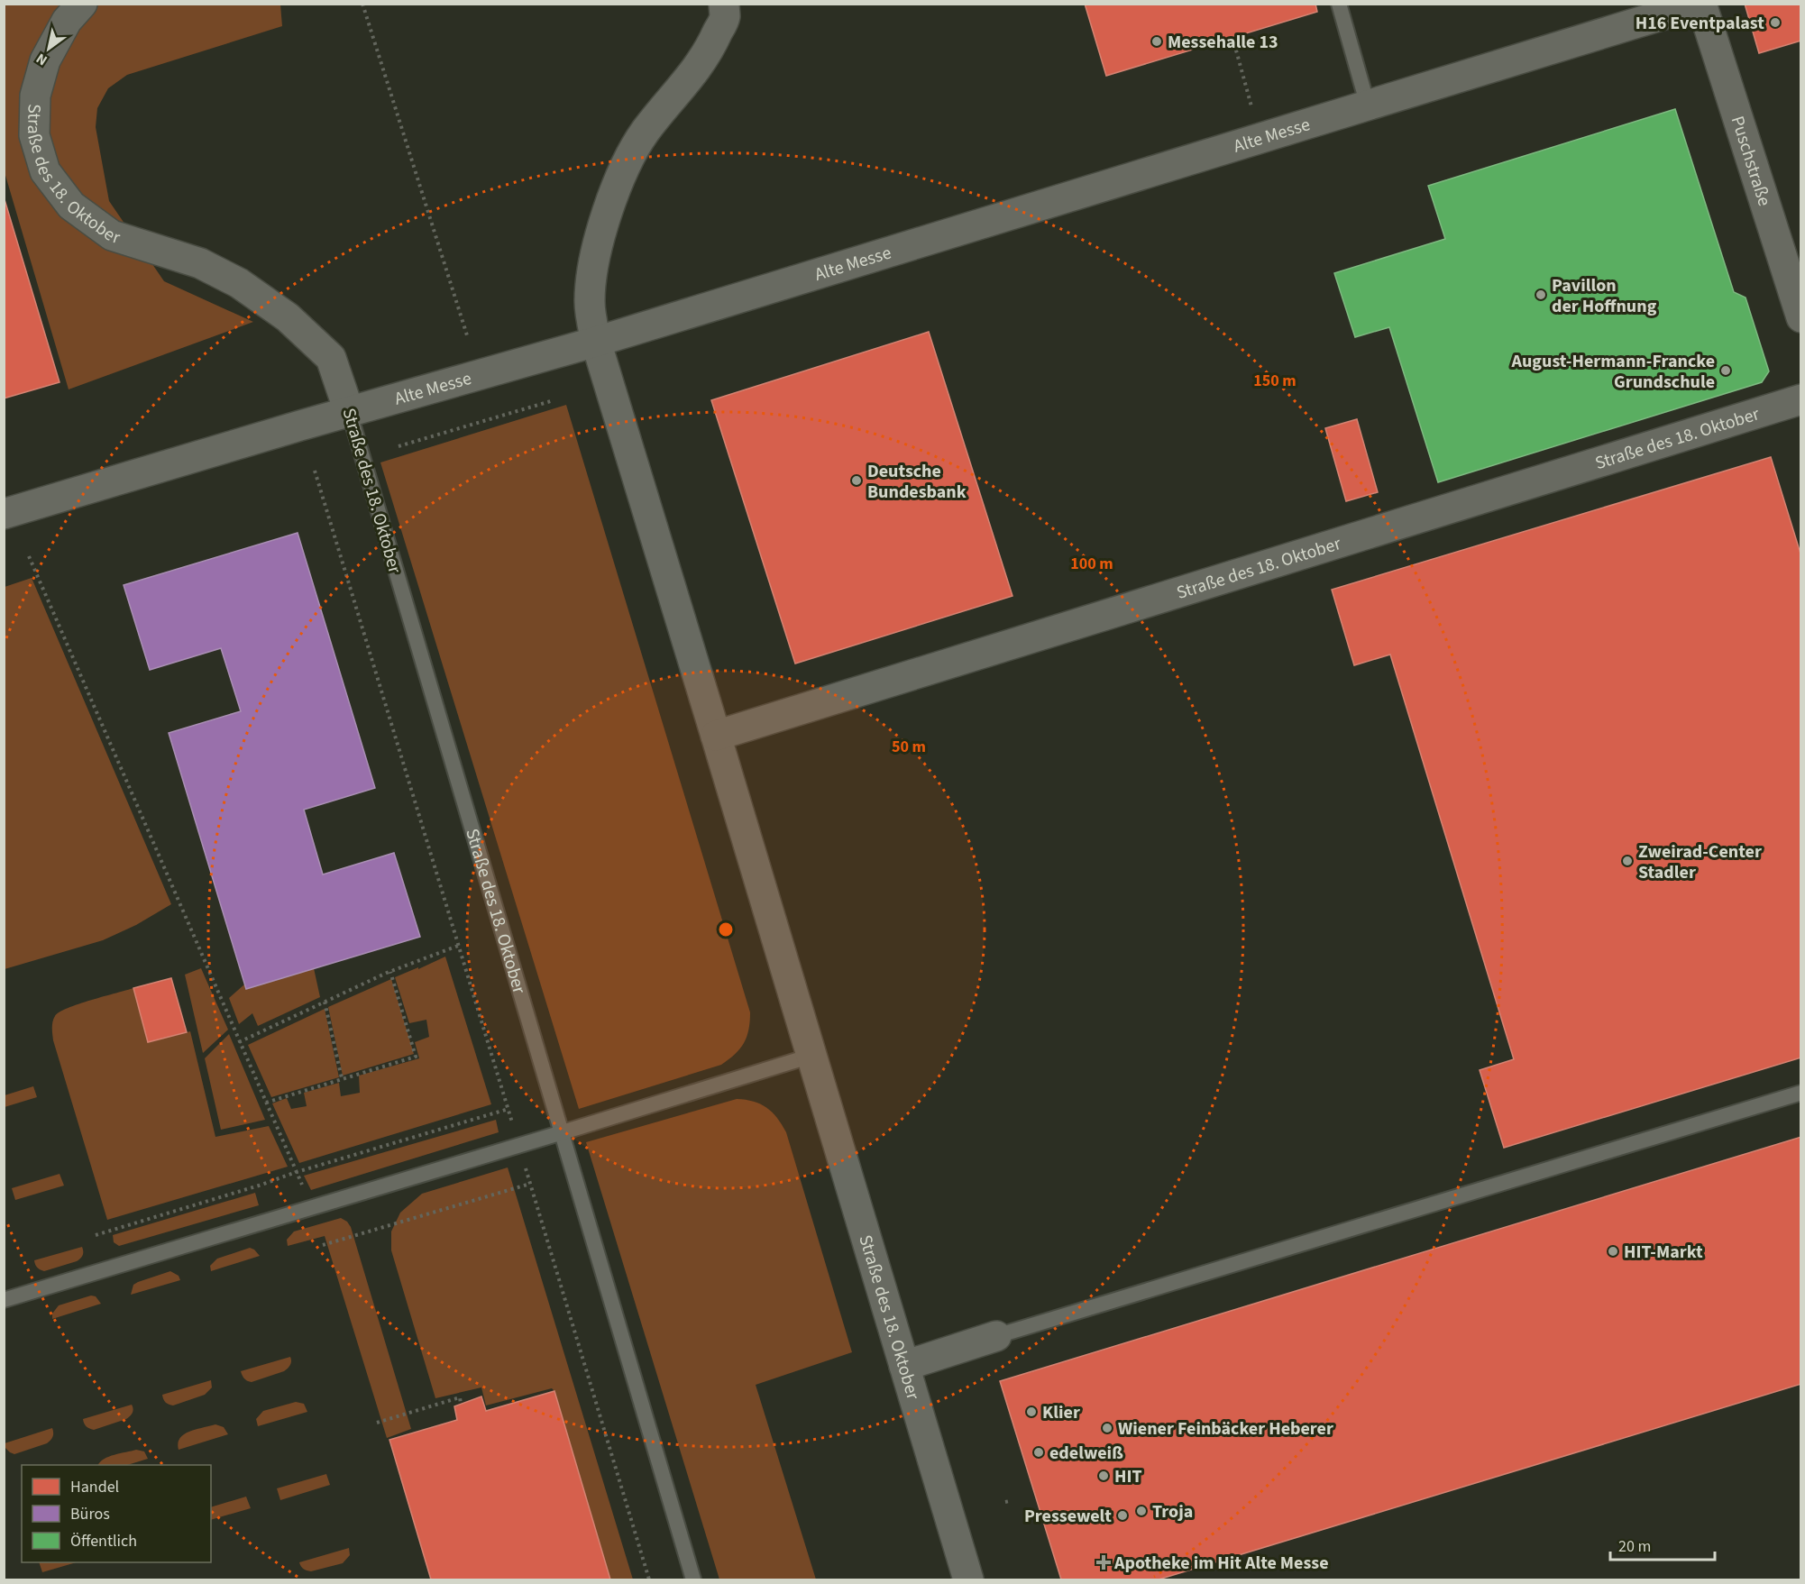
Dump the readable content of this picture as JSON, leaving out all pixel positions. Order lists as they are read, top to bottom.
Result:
{
  "streets": {
    "street": ["Alte Messe", "Puschstraße", "Straße des 18. Oktober"]
  },
  "crossings": [
    ["Alte Messe", "Puschstraße"],
    ["Alte Messe", "Straße des 18. Oktober"]
  ],
  "places": {
    "other": [
      "H16 Eventpalast",
      "Messehalle 13",
      "Pavillon der Hoffnung",
      "August-Hermann-Francke Grundschule",
      "Deutsche Bundesbank",
      "Zweirad-Center Stadler",
      "HIT-Markt",
      "Klier",
      "Wiener Feinbäcker Heberer",
      "edelweiß",
      "HIT",
      "Troja",
      "Pressewelt"
    ],
    "health": ["Apotheke im Hit Alte Messe"]
  },
  "legend": ["Handel", "Büros", "Öffentlich"],
  "scale_bar": "20 m",
  "north": "bottom left",
  "rings": ["150 m", "100 m", "50 m"]
}
